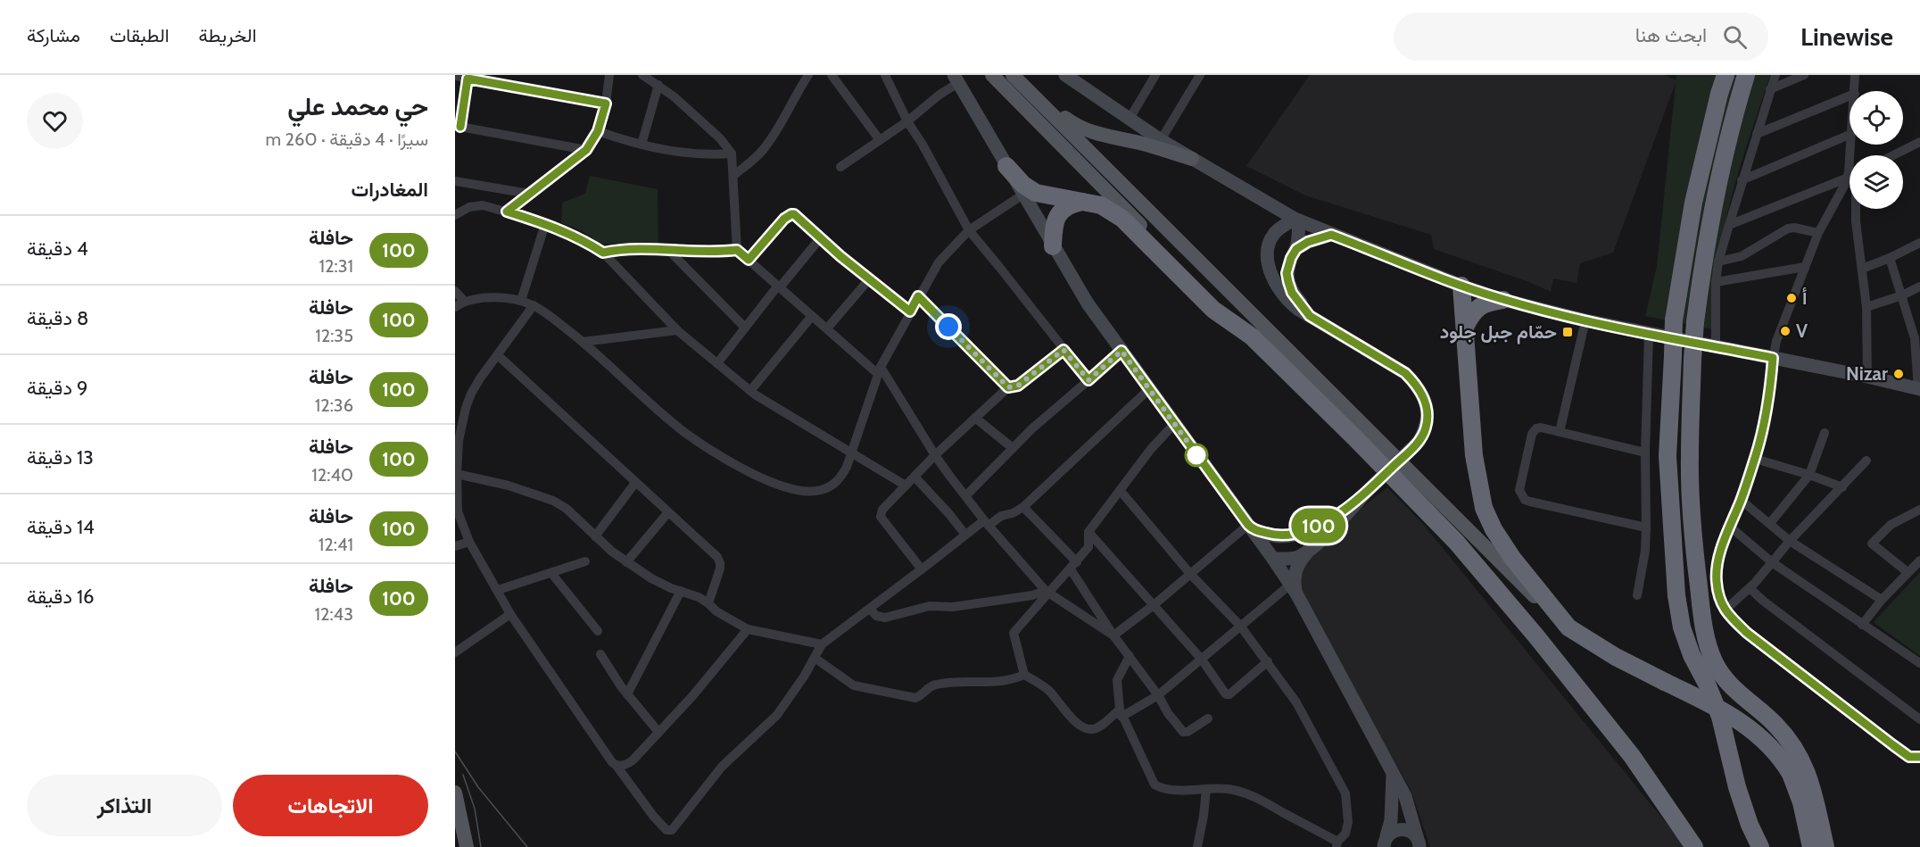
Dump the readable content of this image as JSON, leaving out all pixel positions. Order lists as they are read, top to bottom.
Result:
{
  "places": {
    "other": ["أ", "V", "Nizar"],
    "transit": ["حمّام جبل جلود"]
  },
  "lines": ["bus line 100"],
  "page": {
    "header": "Linewise",
    "search": "ابحث هنا",
    "nav": ["الخريطة", "الطبقات", "مشاركة"],
    "on_map": "100",
    "heading": [
      ["حي محمد علي", "سيرًا · 4 دقيقة · 260 m"],
      "المغادرات"
    ],
    "list": [
      {
        "mark": "100",
        "name": "حافلة",
        "note": "12:31",
        "value": "4 دقيقة"
      },
      {
        "mark": "100",
        "name": "حافلة",
        "note": "12:35",
        "value": "8 دقيقة"
      },
      {
        "mark": "100",
        "name": "حافلة",
        "note": "12:36",
        "value": "9 دقيقة"
      },
      {
        "mark": "100",
        "name": "حافلة",
        "note": "12:40",
        "value": "13 دقيقة"
      },
      {
        "mark": "100",
        "name": "حافلة",
        "note": "12:41",
        "value": "14 دقيقة"
      },
      {
        "mark": "100",
        "name": "حافلة",
        "note": "12:43",
        "value": "16 دقيقة"
      }
    ],
    "buttons": ["الاتجاهات", "التذاكر"]
  }
}
